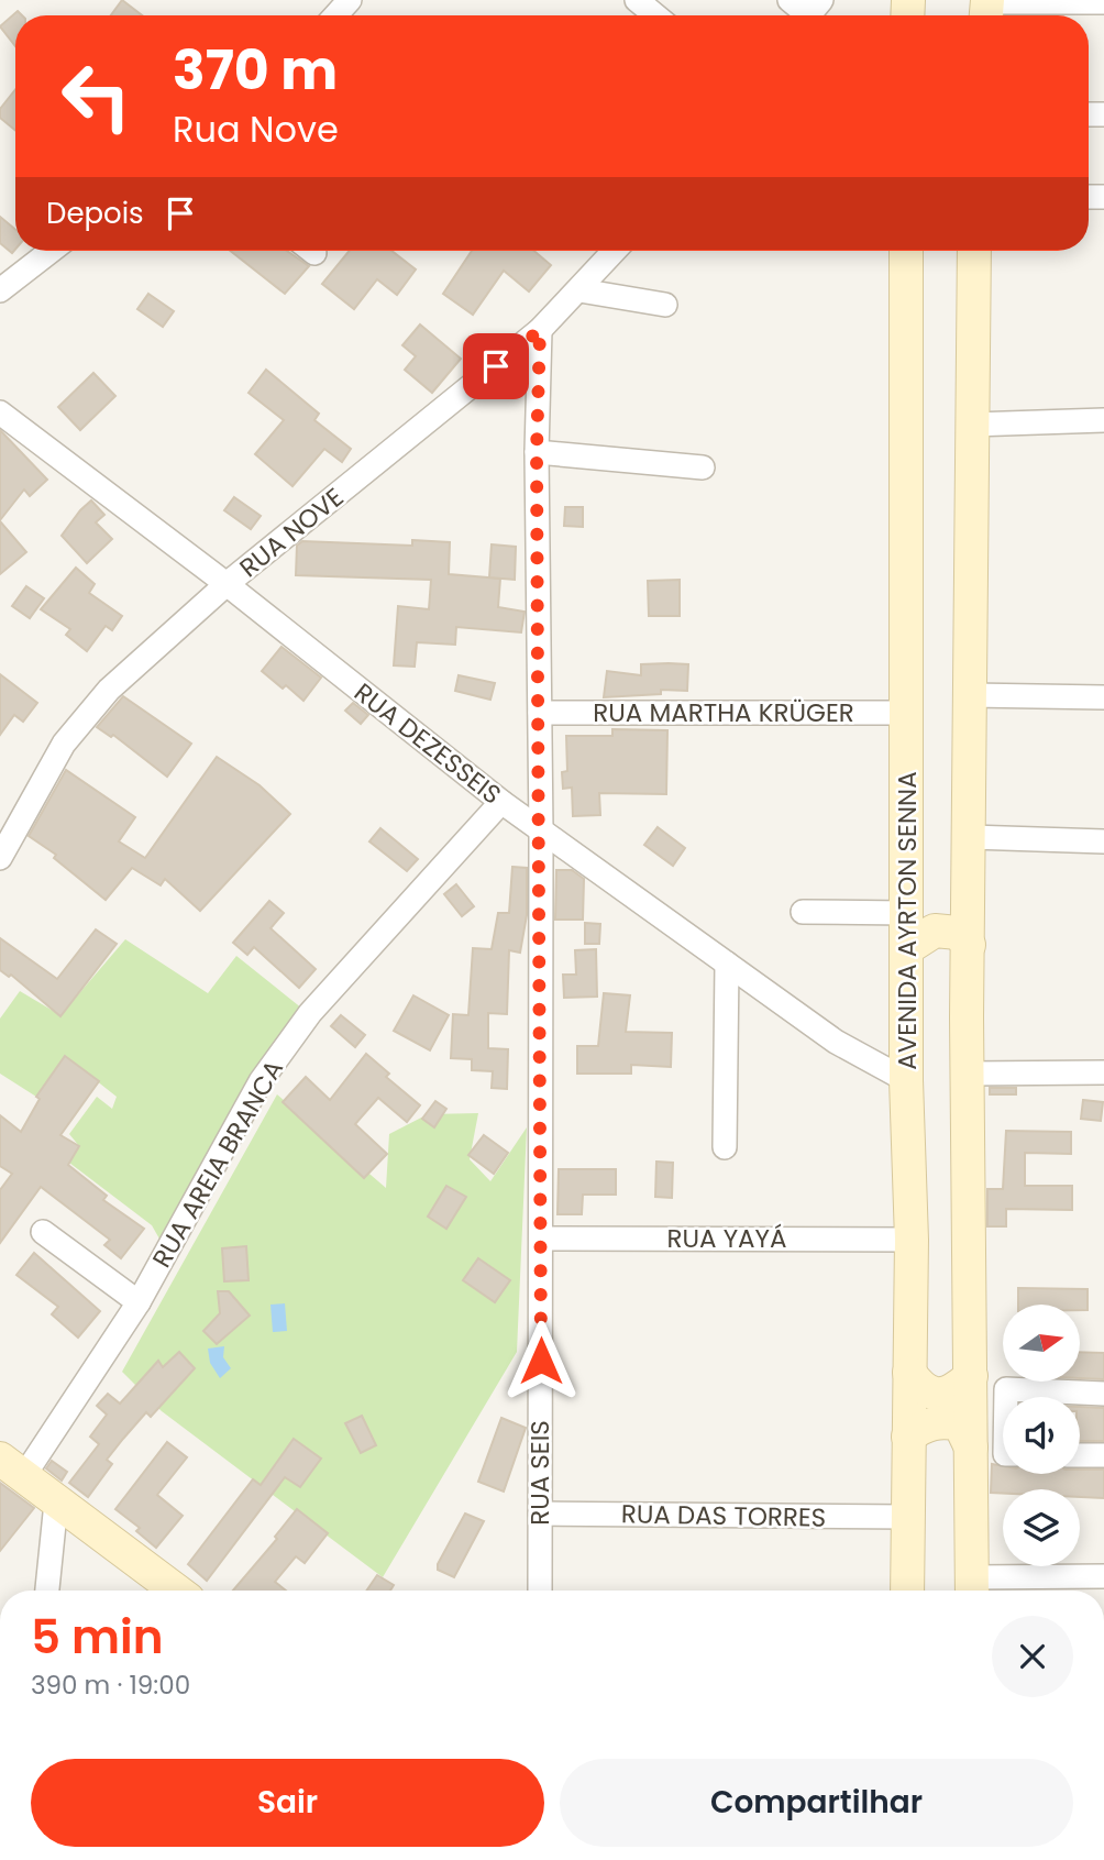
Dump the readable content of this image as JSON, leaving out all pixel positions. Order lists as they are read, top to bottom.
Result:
{
  "streets": {
    "street": [
      "RUA NOVE",
      "RUA MARTHA KRÜGER",
      "RUA DEZESSEIS",
      "AVENIDA AYRTON SENNA",
      "RUA AREIA BRANCA",
      "RUA YAYÁ",
      "RUA SEIS",
      "RUA DAS TORRES"
    ]
  },
  "crossings": [
    ["RUA NOVE", "RUA DEZESSEIS"],
    ["RUA NOVE", "RUA SEIS"],
    ["RUA MARTHA KRÜGER", "AVENIDA AYRTON SENNA"],
    ["RUA MARTHA KRÜGER", "RUA SEIS"],
    ["RUA DEZESSEIS", "AVENIDA AYRTON SENNA"],
    ["RUA DEZESSEIS", "RUA AREIA BRANCA"],
    ["RUA DEZESSEIS", "RUA SEIS"],
    ["AVENIDA AYRTON SENNA", "RUA YAYÁ"],
    ["AVENIDA AYRTON SENNA", "RUA DAS TORRES"],
    ["RUA YAYÁ", "RUA SEIS"],
    ["RUA SEIS", "RUA DAS TORRES"]
  ],
  "north": "right",
  "page": {
    "turn": ["370 m", "Rua Nove"],
    "then": "Depois",
    "heading": ["5 min", "390 m · 19:00"],
    "buttons": ["Sair", "Compartilhar"]
  }
}
